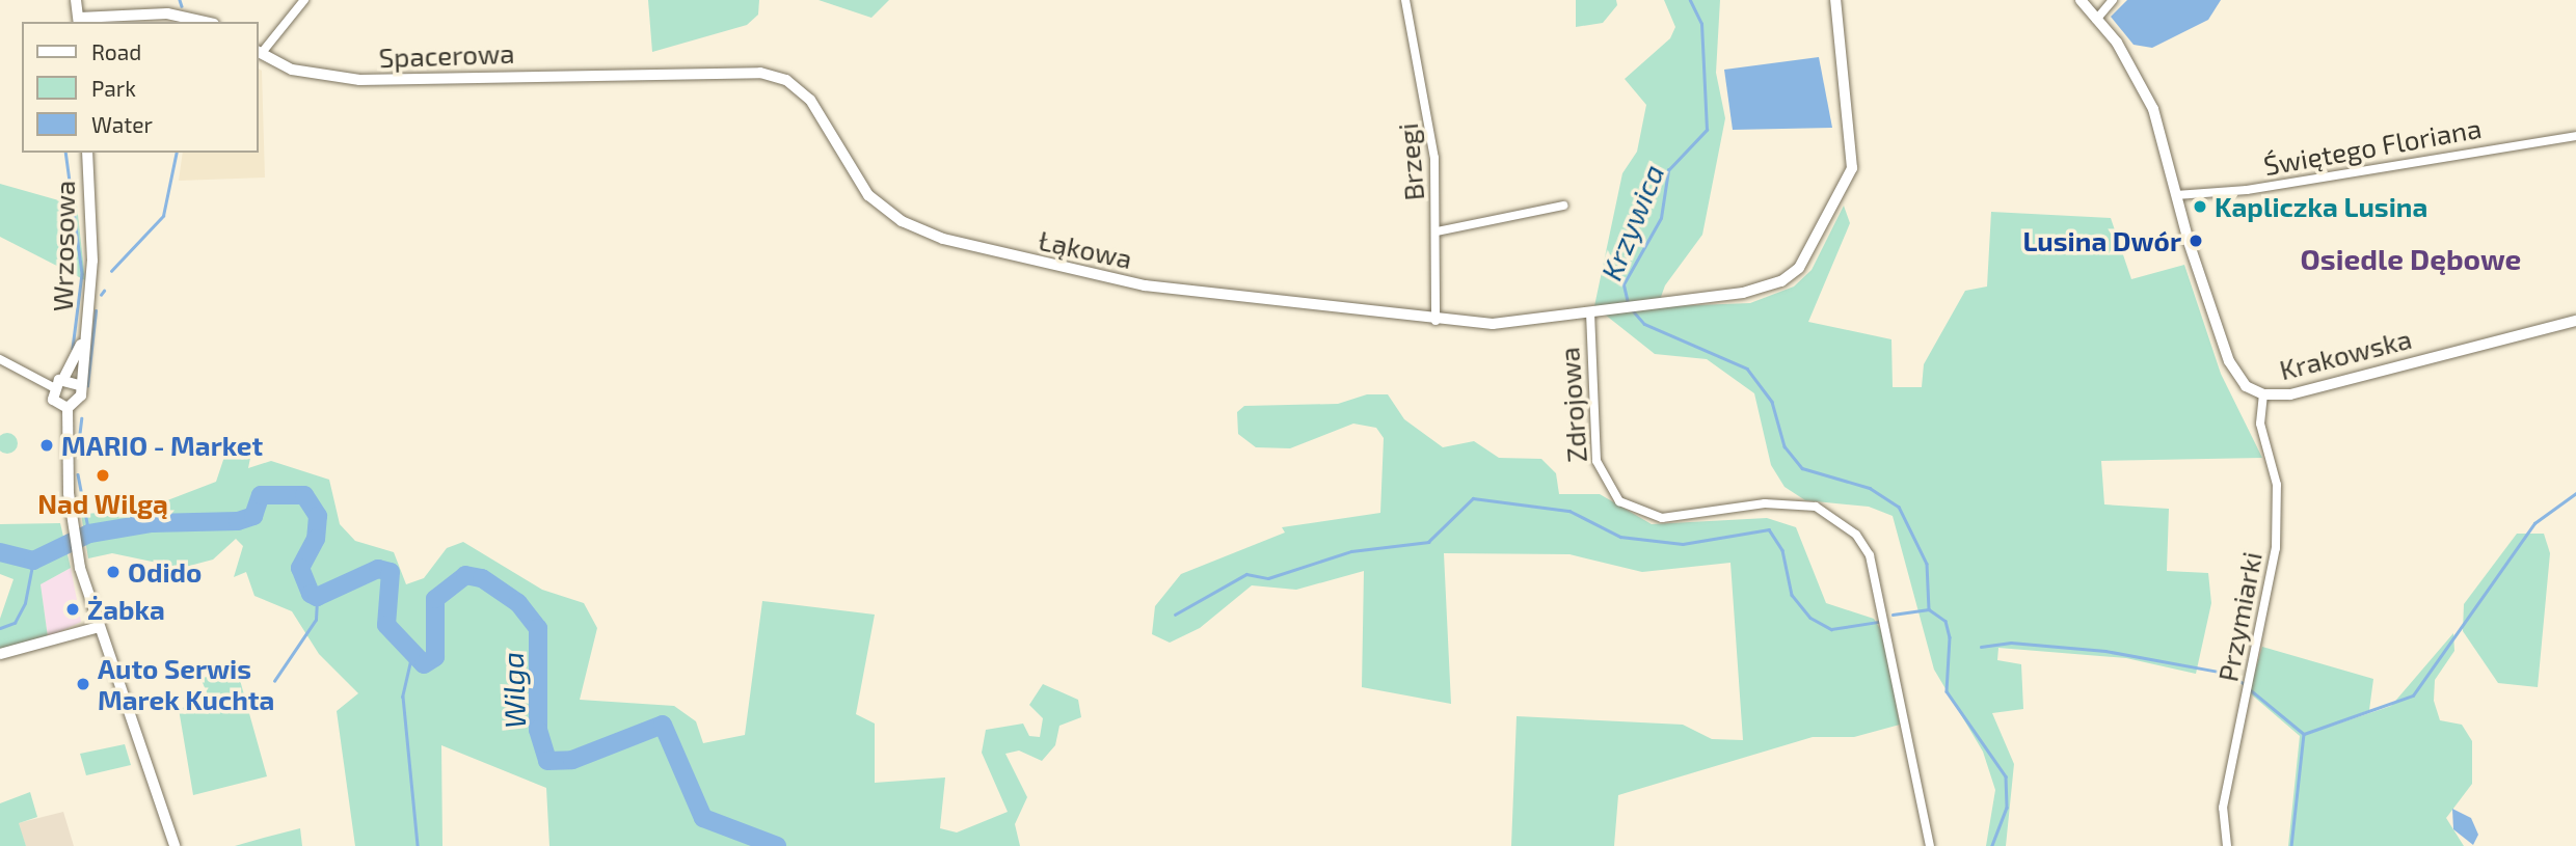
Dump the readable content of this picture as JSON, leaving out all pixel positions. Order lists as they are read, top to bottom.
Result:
{
  "streets": {
    "street": [
      "Spacerowa",
      "Świętego Floriana",
      "Brzegi",
      "Wrzosowa",
      "Łąkowa",
      "Krakowska",
      "Zdrojowa",
      "Przymiarki"
    ]
  },
  "crossings": [
    ["Spacerowa", "Łąkowa"],
    ["Świętego Floriana", "Krakowska"],
    ["Brzegi", "Łąkowa"],
    ["Łąkowa", "Zdrojowa"],
    ["Krakowska", "Przymiarki"]
  ],
  "districts": ["Osiedle Dębowe"],
  "water": ["Krzywica", "Wilga"],
  "places": [
    "Kapliczka Lusina",
    "Lusina Dwór",
    "MARIO - Market",
    "Nad Wilgą",
    "Odido",
    "Żabka",
    "Auto Serwis Marek Kuchta"
  ],
  "legend": ["Road", "Park", "Water"]
}
